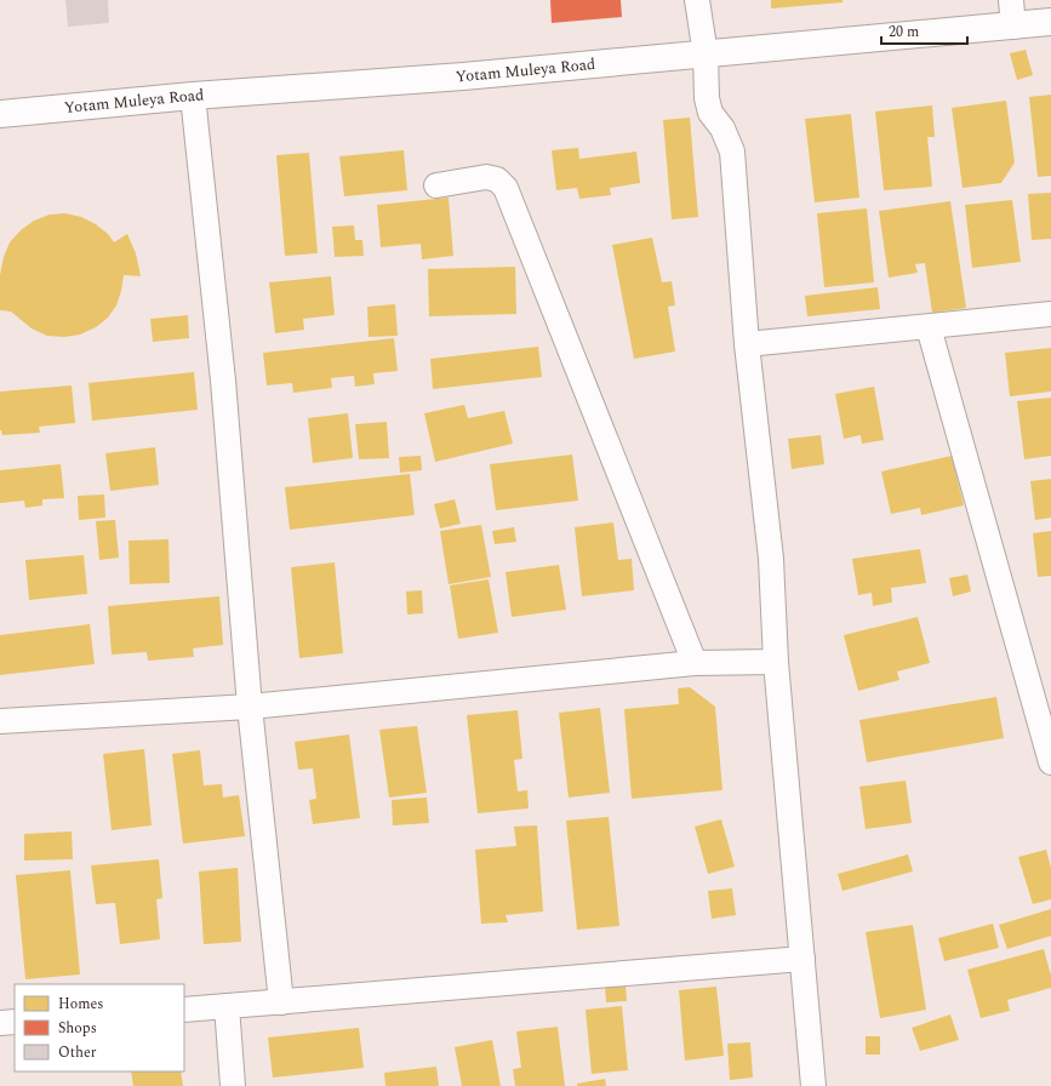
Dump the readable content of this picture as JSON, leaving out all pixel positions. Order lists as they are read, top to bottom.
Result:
{
  "streets": {
    "street": ["Yotam Muleya Road"]
  },
  "legend": ["Homes", "Shops", "Other"],
  "scale_bar": "20 m"
}
